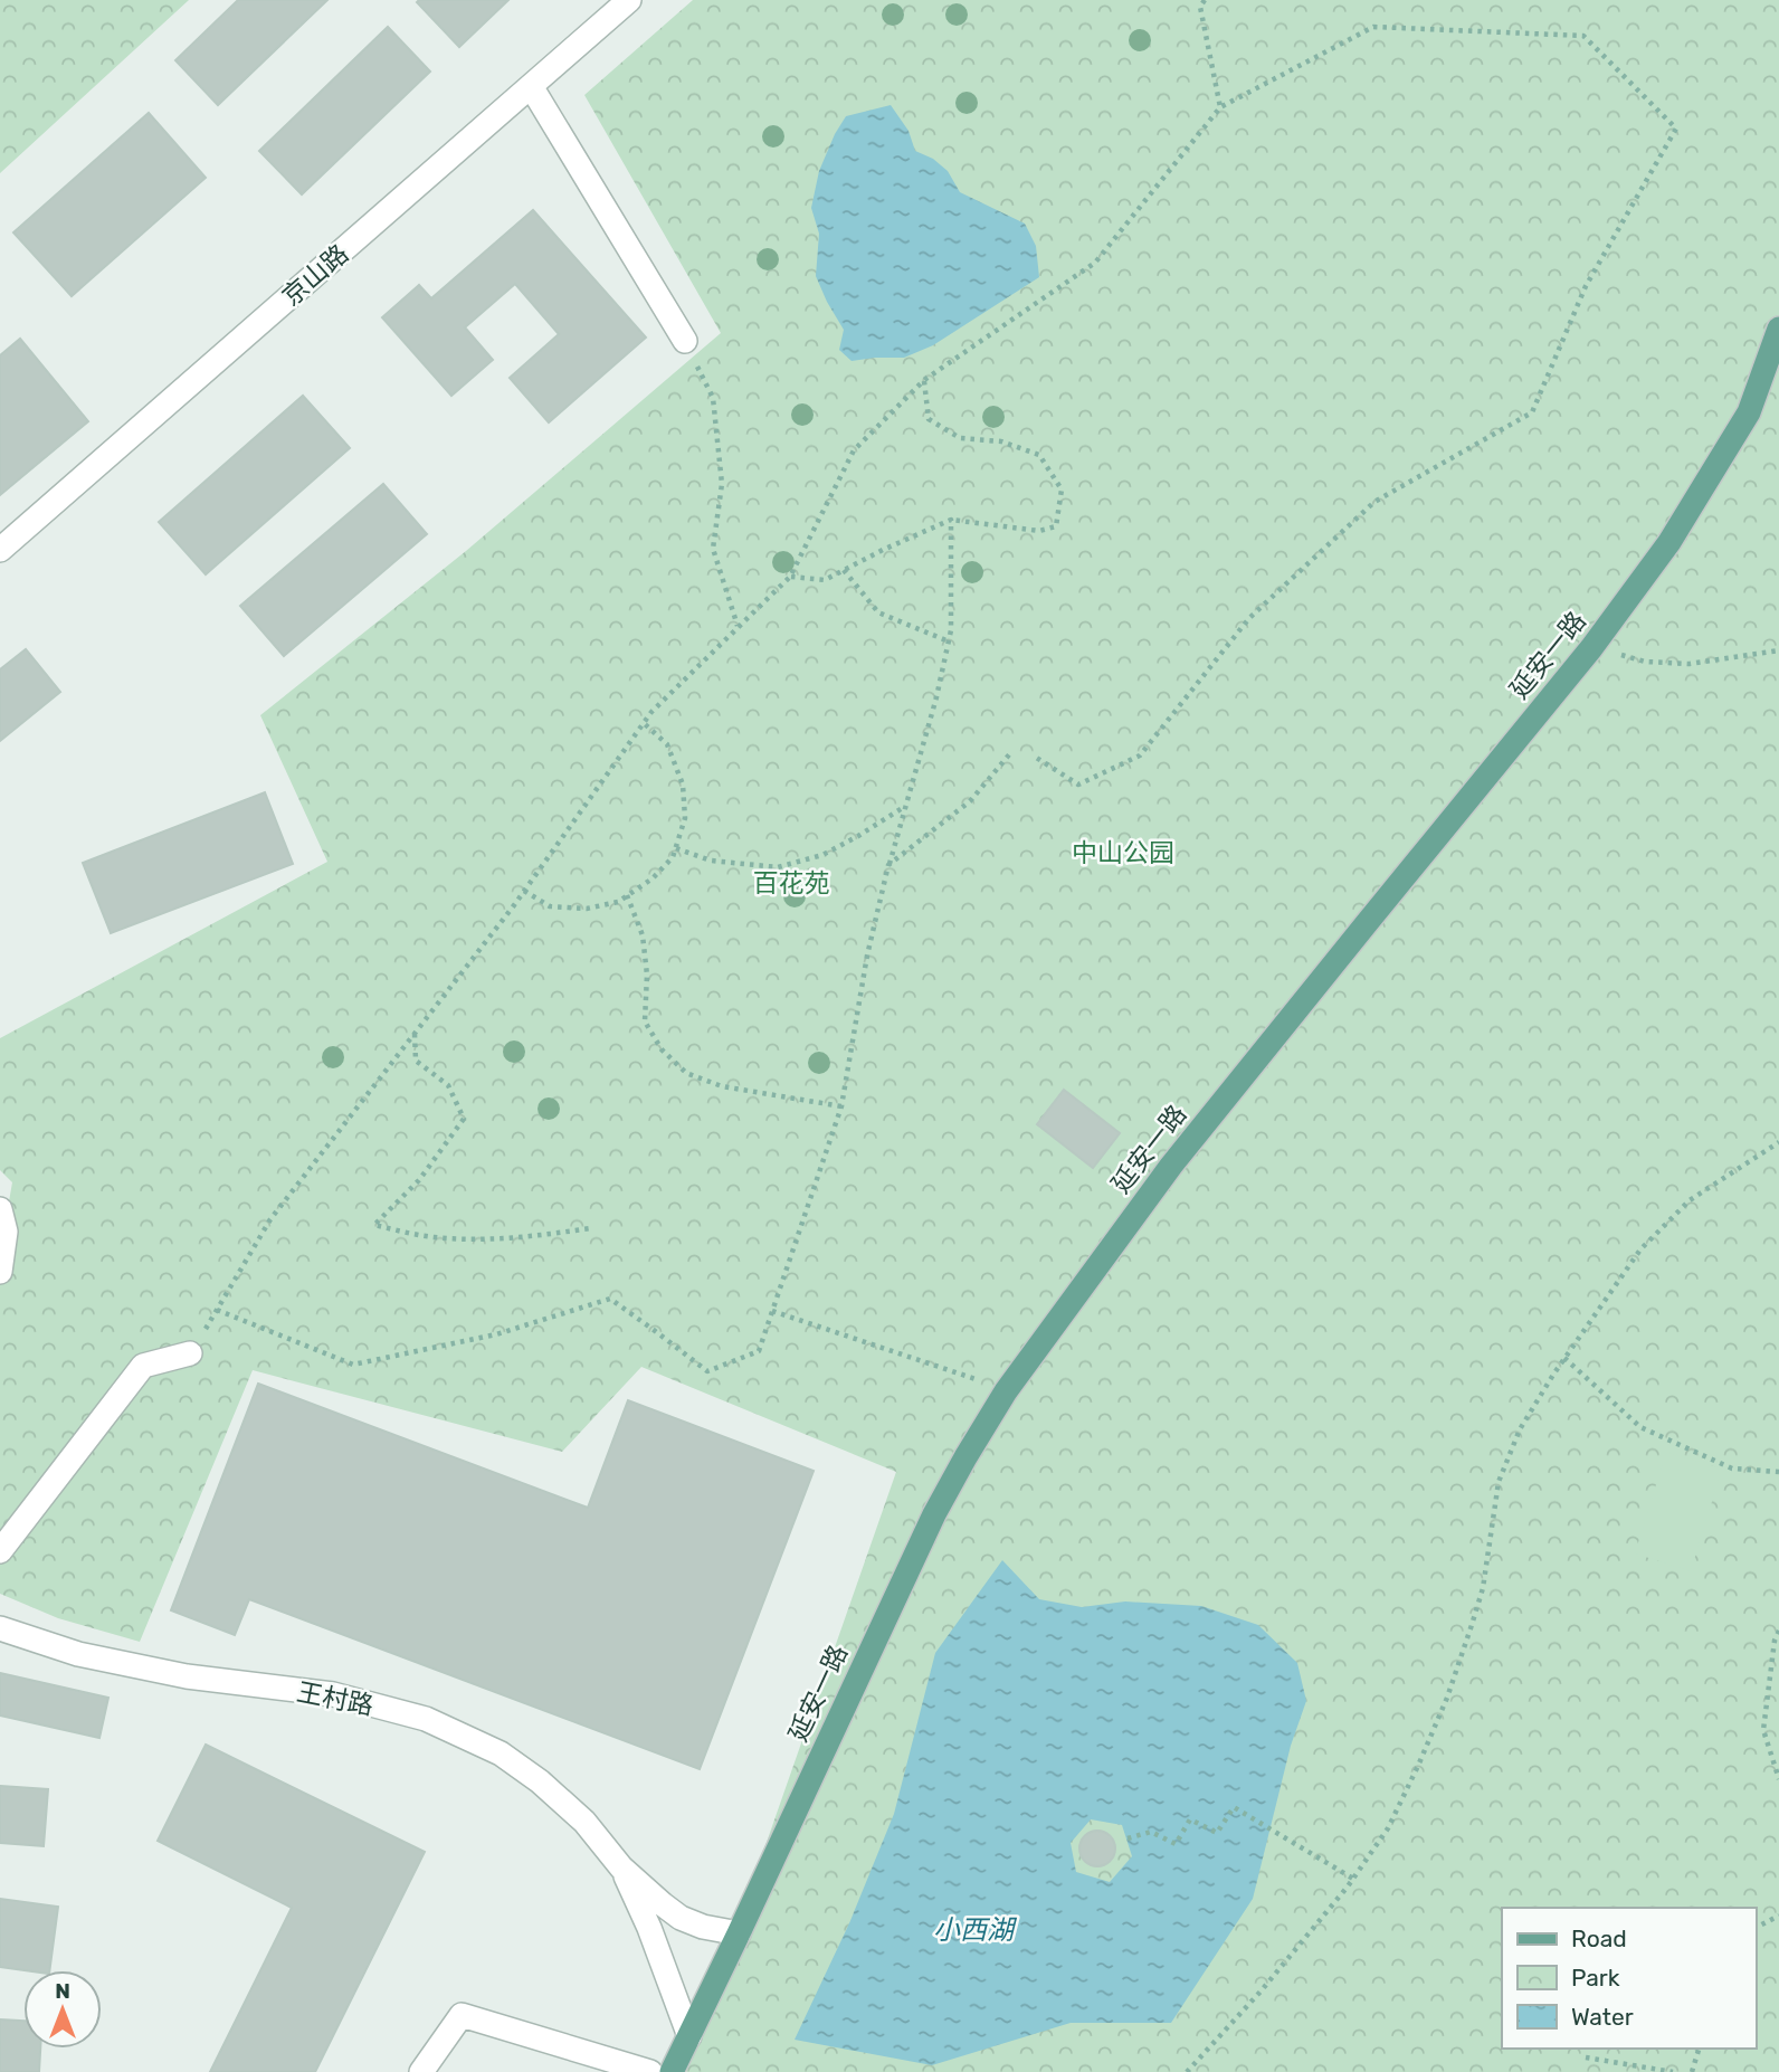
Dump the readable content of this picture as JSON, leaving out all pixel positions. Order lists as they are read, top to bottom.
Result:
{
  "streets": {
    "main road": ["延安一路"],
    "street": ["京山路", "王村路"]
  },
  "crossings": [
    ["延安一路", "王村路"]
  ],
  "water": ["小西湖"],
  "parks": ["中山公园", "百花苑"],
  "legend": ["Road", "Park", "Water"],
  "north": "top"
}
